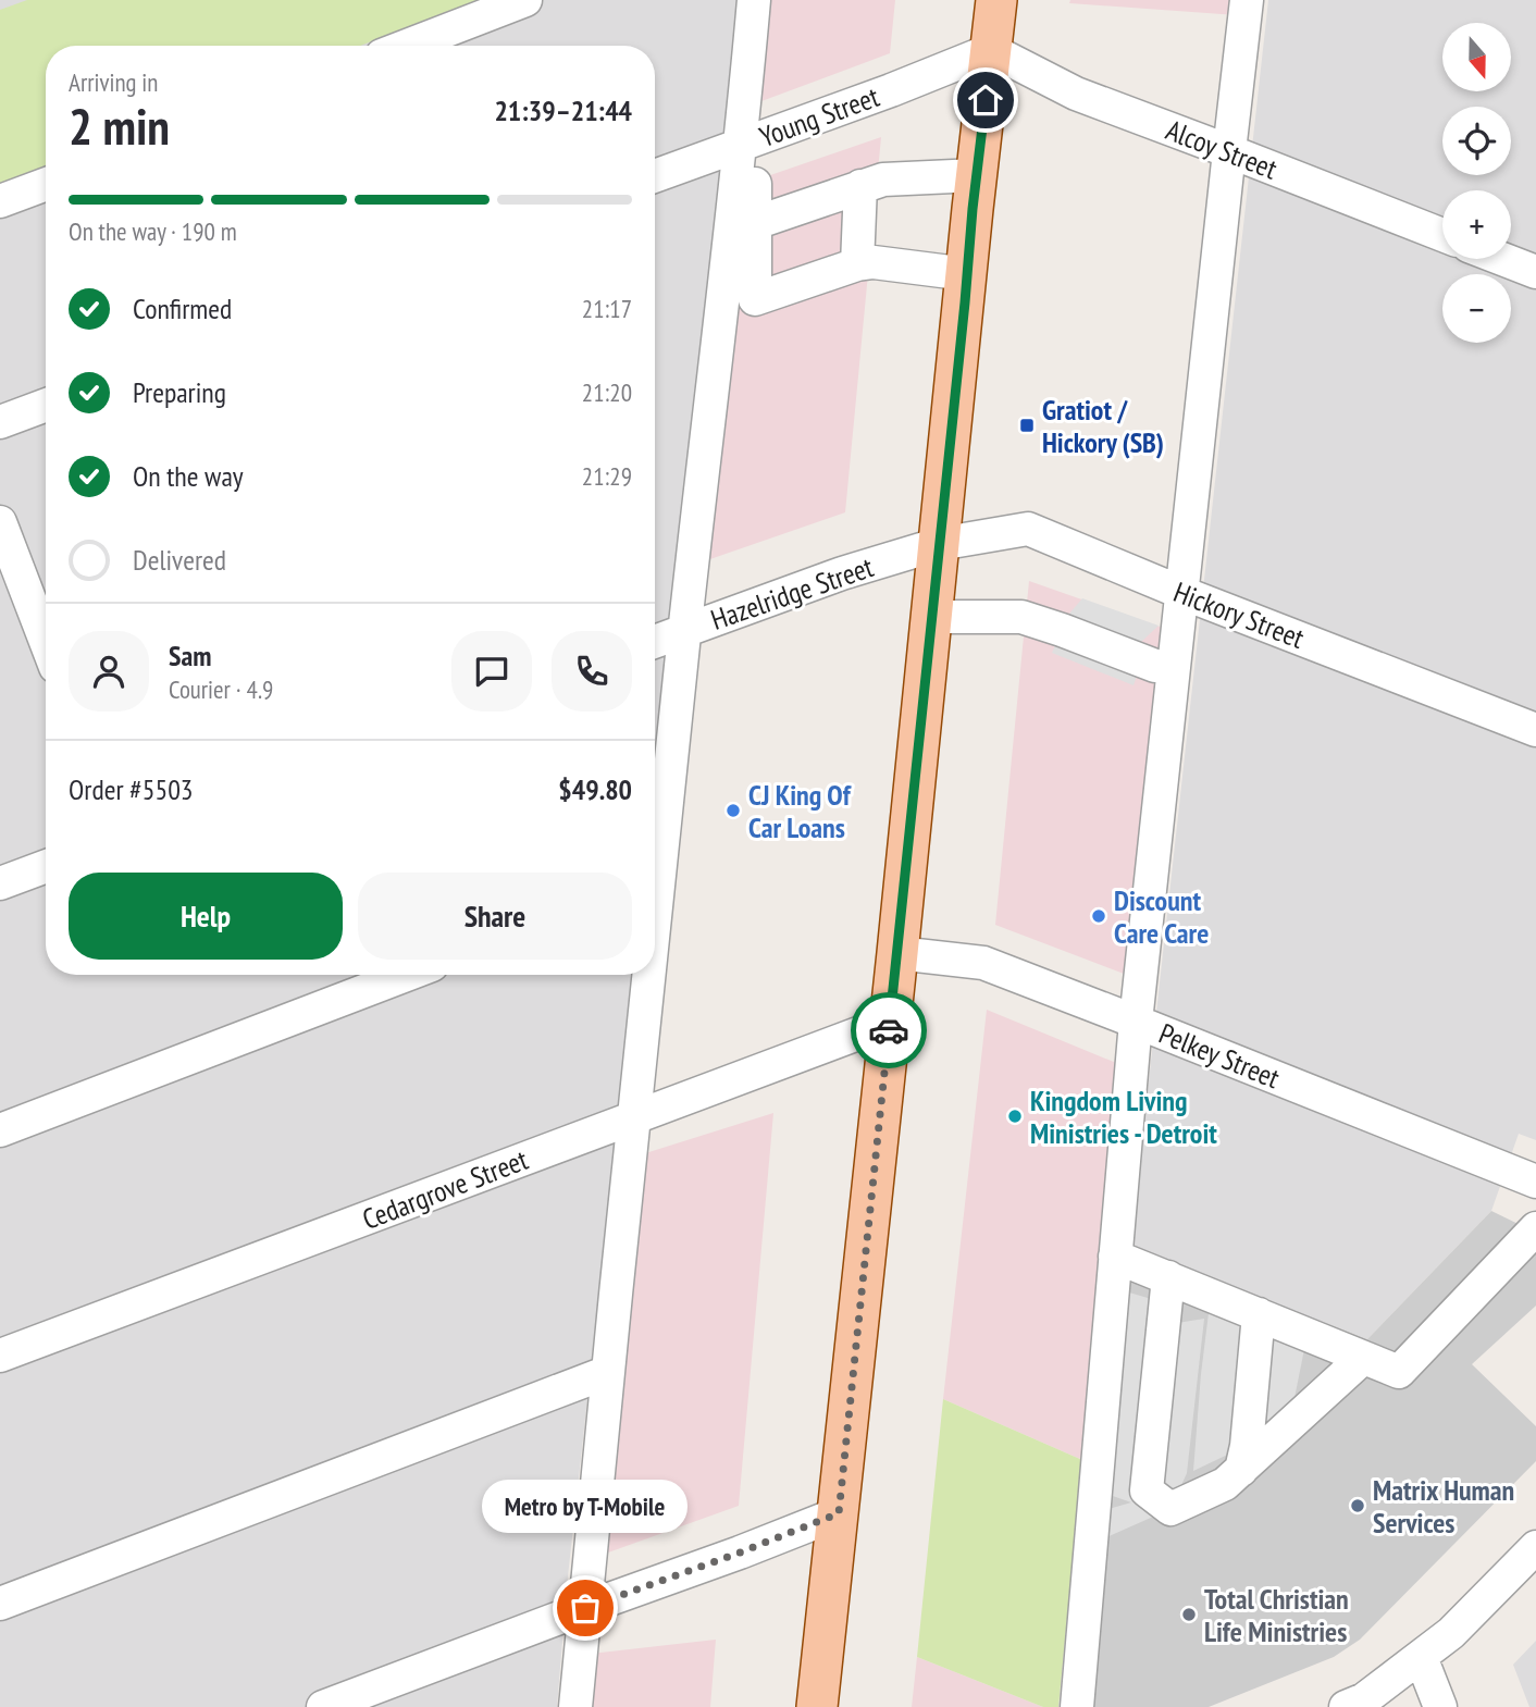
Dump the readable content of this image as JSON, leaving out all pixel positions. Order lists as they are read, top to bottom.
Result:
{
  "streets": {
    "street": [
      "Young Street",
      "Alcoy Street",
      "Hazelridge Street",
      "Hickory Street",
      "Pelkey Street",
      "Cedargrove Street"
    ]
  },
  "crossings": [
    ["Young Street", "Alcoy Street"],
    ["Hazelridge Street", "Hickory Street"]
  ],
  "places": {
    "transit": ["Gratiot / Hickory (SB)"],
    "other": [
      "CJ King Of Car Loans",
      "Discount Care Care",
      "Kingdom Living Ministries - Detroit",
      "Matrix Human Services",
      "Metro by T-Mobile",
      "Total Christian Life Ministries"
    ]
  },
  "north": "bottom",
  "page": {
    "map_buttons": ["+", "−"],
    "heading": ["2 min", "Arriving in", "21:39–21:44"],
    "panel": [
      "Sam",
      "Courier · 4.9",
      "Order #5503",
      "$49.80"
    ],
    "bar": "On the way · 190 m",
    "list": [
      ["Confirmed", "21:17"],
      ["Preparing", "21:20"],
      ["On the way", "21:29"],
      "Delivered"
    ],
    "buttons": ["Help", "Share"],
    "bubble": "Metro by T-Mobile"
  }
}
